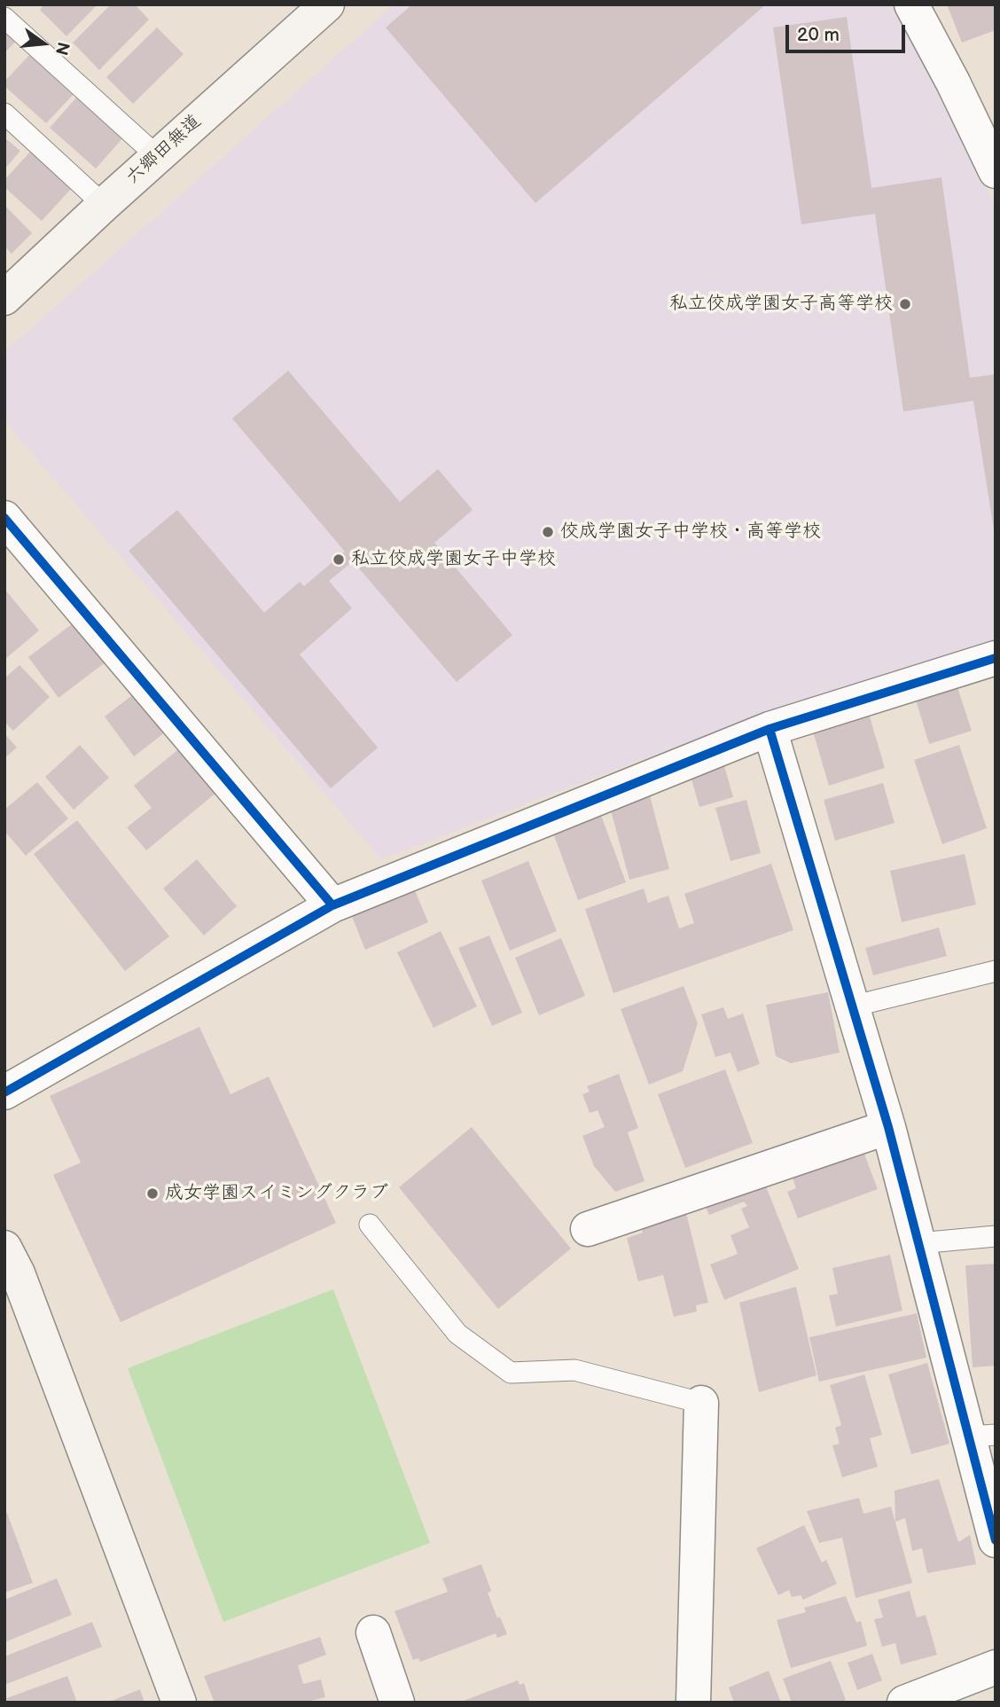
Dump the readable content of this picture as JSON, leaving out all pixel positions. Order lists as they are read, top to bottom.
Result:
{
  "streets": {
    "street": ["六郷田無道"]
  },
  "places": [
    "私立佼成学園女子高等学校",
    "佼成学園女子中学校・高等学校",
    "私立佼成学園女子中学校",
    "成女学園スイミングクラブ"
  ],
  "scale_bar": "20 m",
  "north": "right"
}
